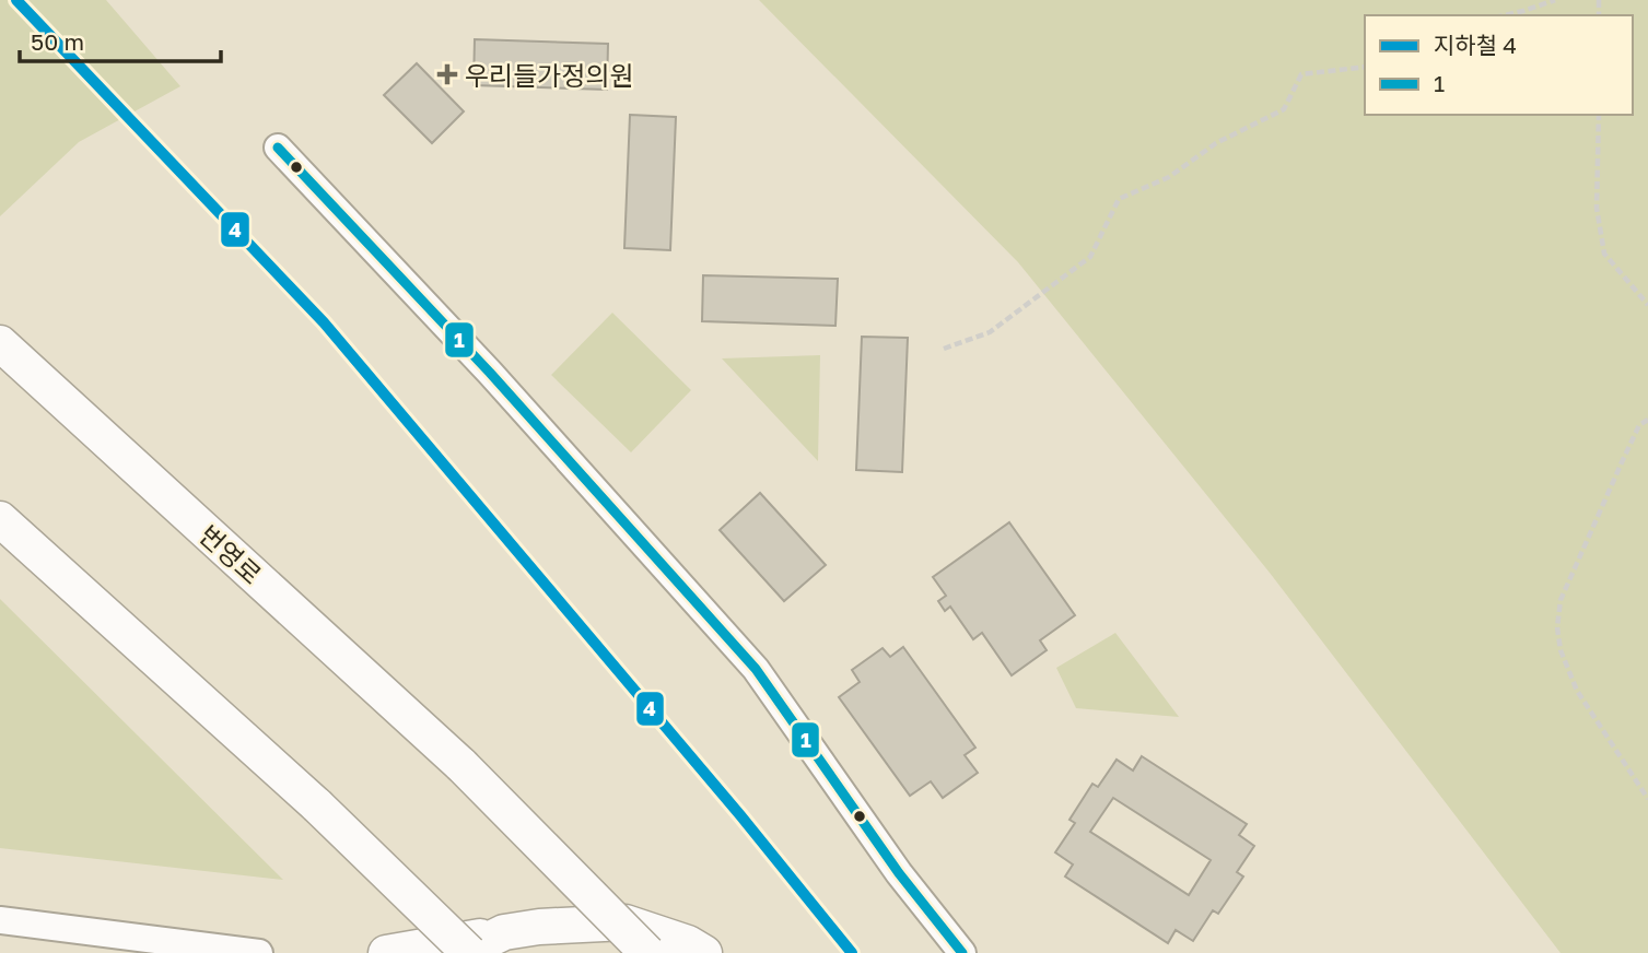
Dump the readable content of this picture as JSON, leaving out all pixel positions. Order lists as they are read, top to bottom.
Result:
{
  "streets": {
    "street": ["번영로"]
  },
  "places": {
    "health": ["우리들가정의원"]
  },
  "lines": ["metro line 4", "transit line 1"],
  "legend": ["지하철 4", "1"],
  "scale_bar": "50 m"
}
